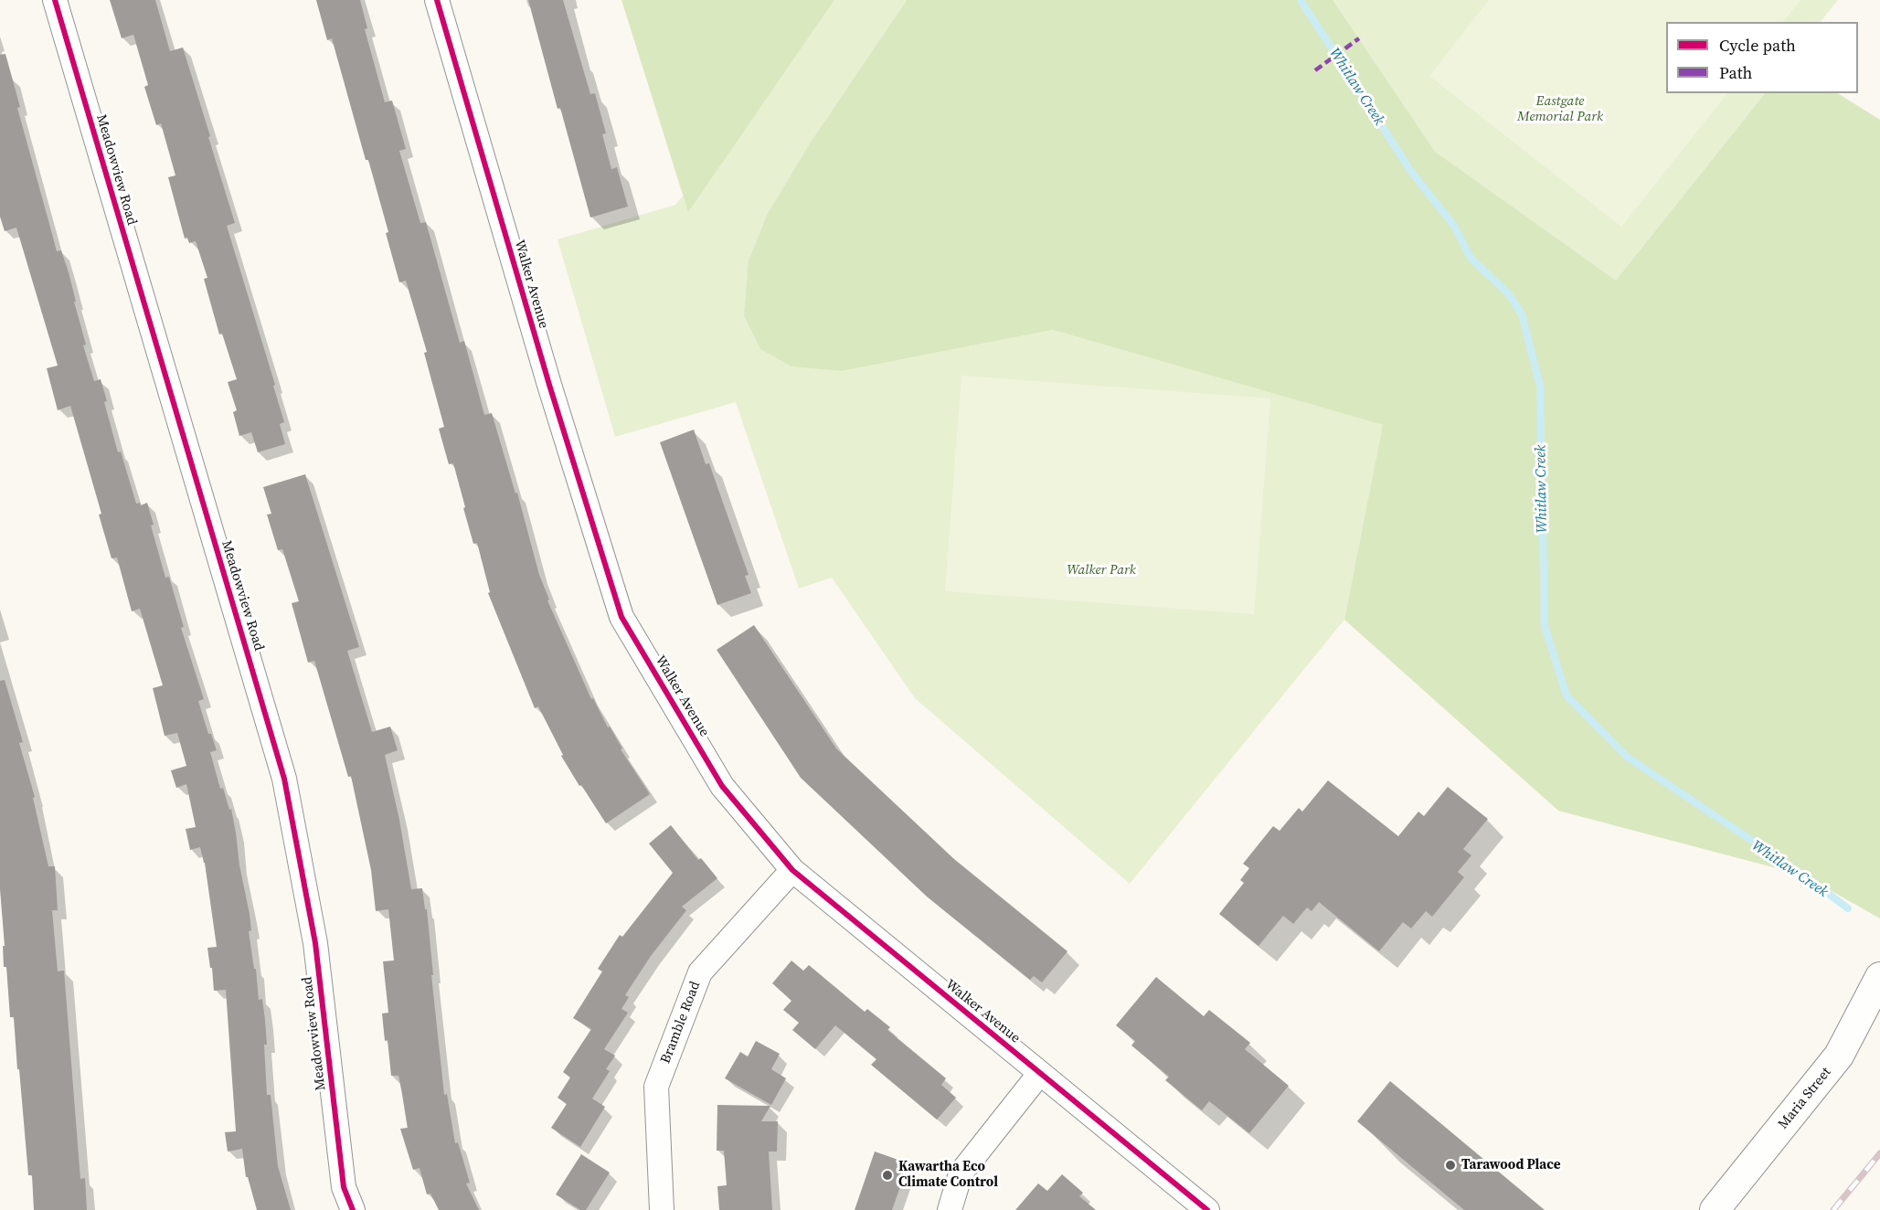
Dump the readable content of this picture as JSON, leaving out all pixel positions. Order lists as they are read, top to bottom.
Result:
{
  "streets": {
    "street": [
      "Meadowview Road",
      "Walker Avenue",
      "Bramble Road",
      "Maria Street"
    ]
  },
  "crossings": [
    ["Walker Avenue", "Bramble Road"]
  ],
  "water": ["Whitlaw Creek"],
  "parks": ["Eastgate Memorial Park", "Walker Park"],
  "places": ["Tarawood Place", "Kawartha Eco Climate Control"],
  "legend": ["Cycle path", "Path"]
}
